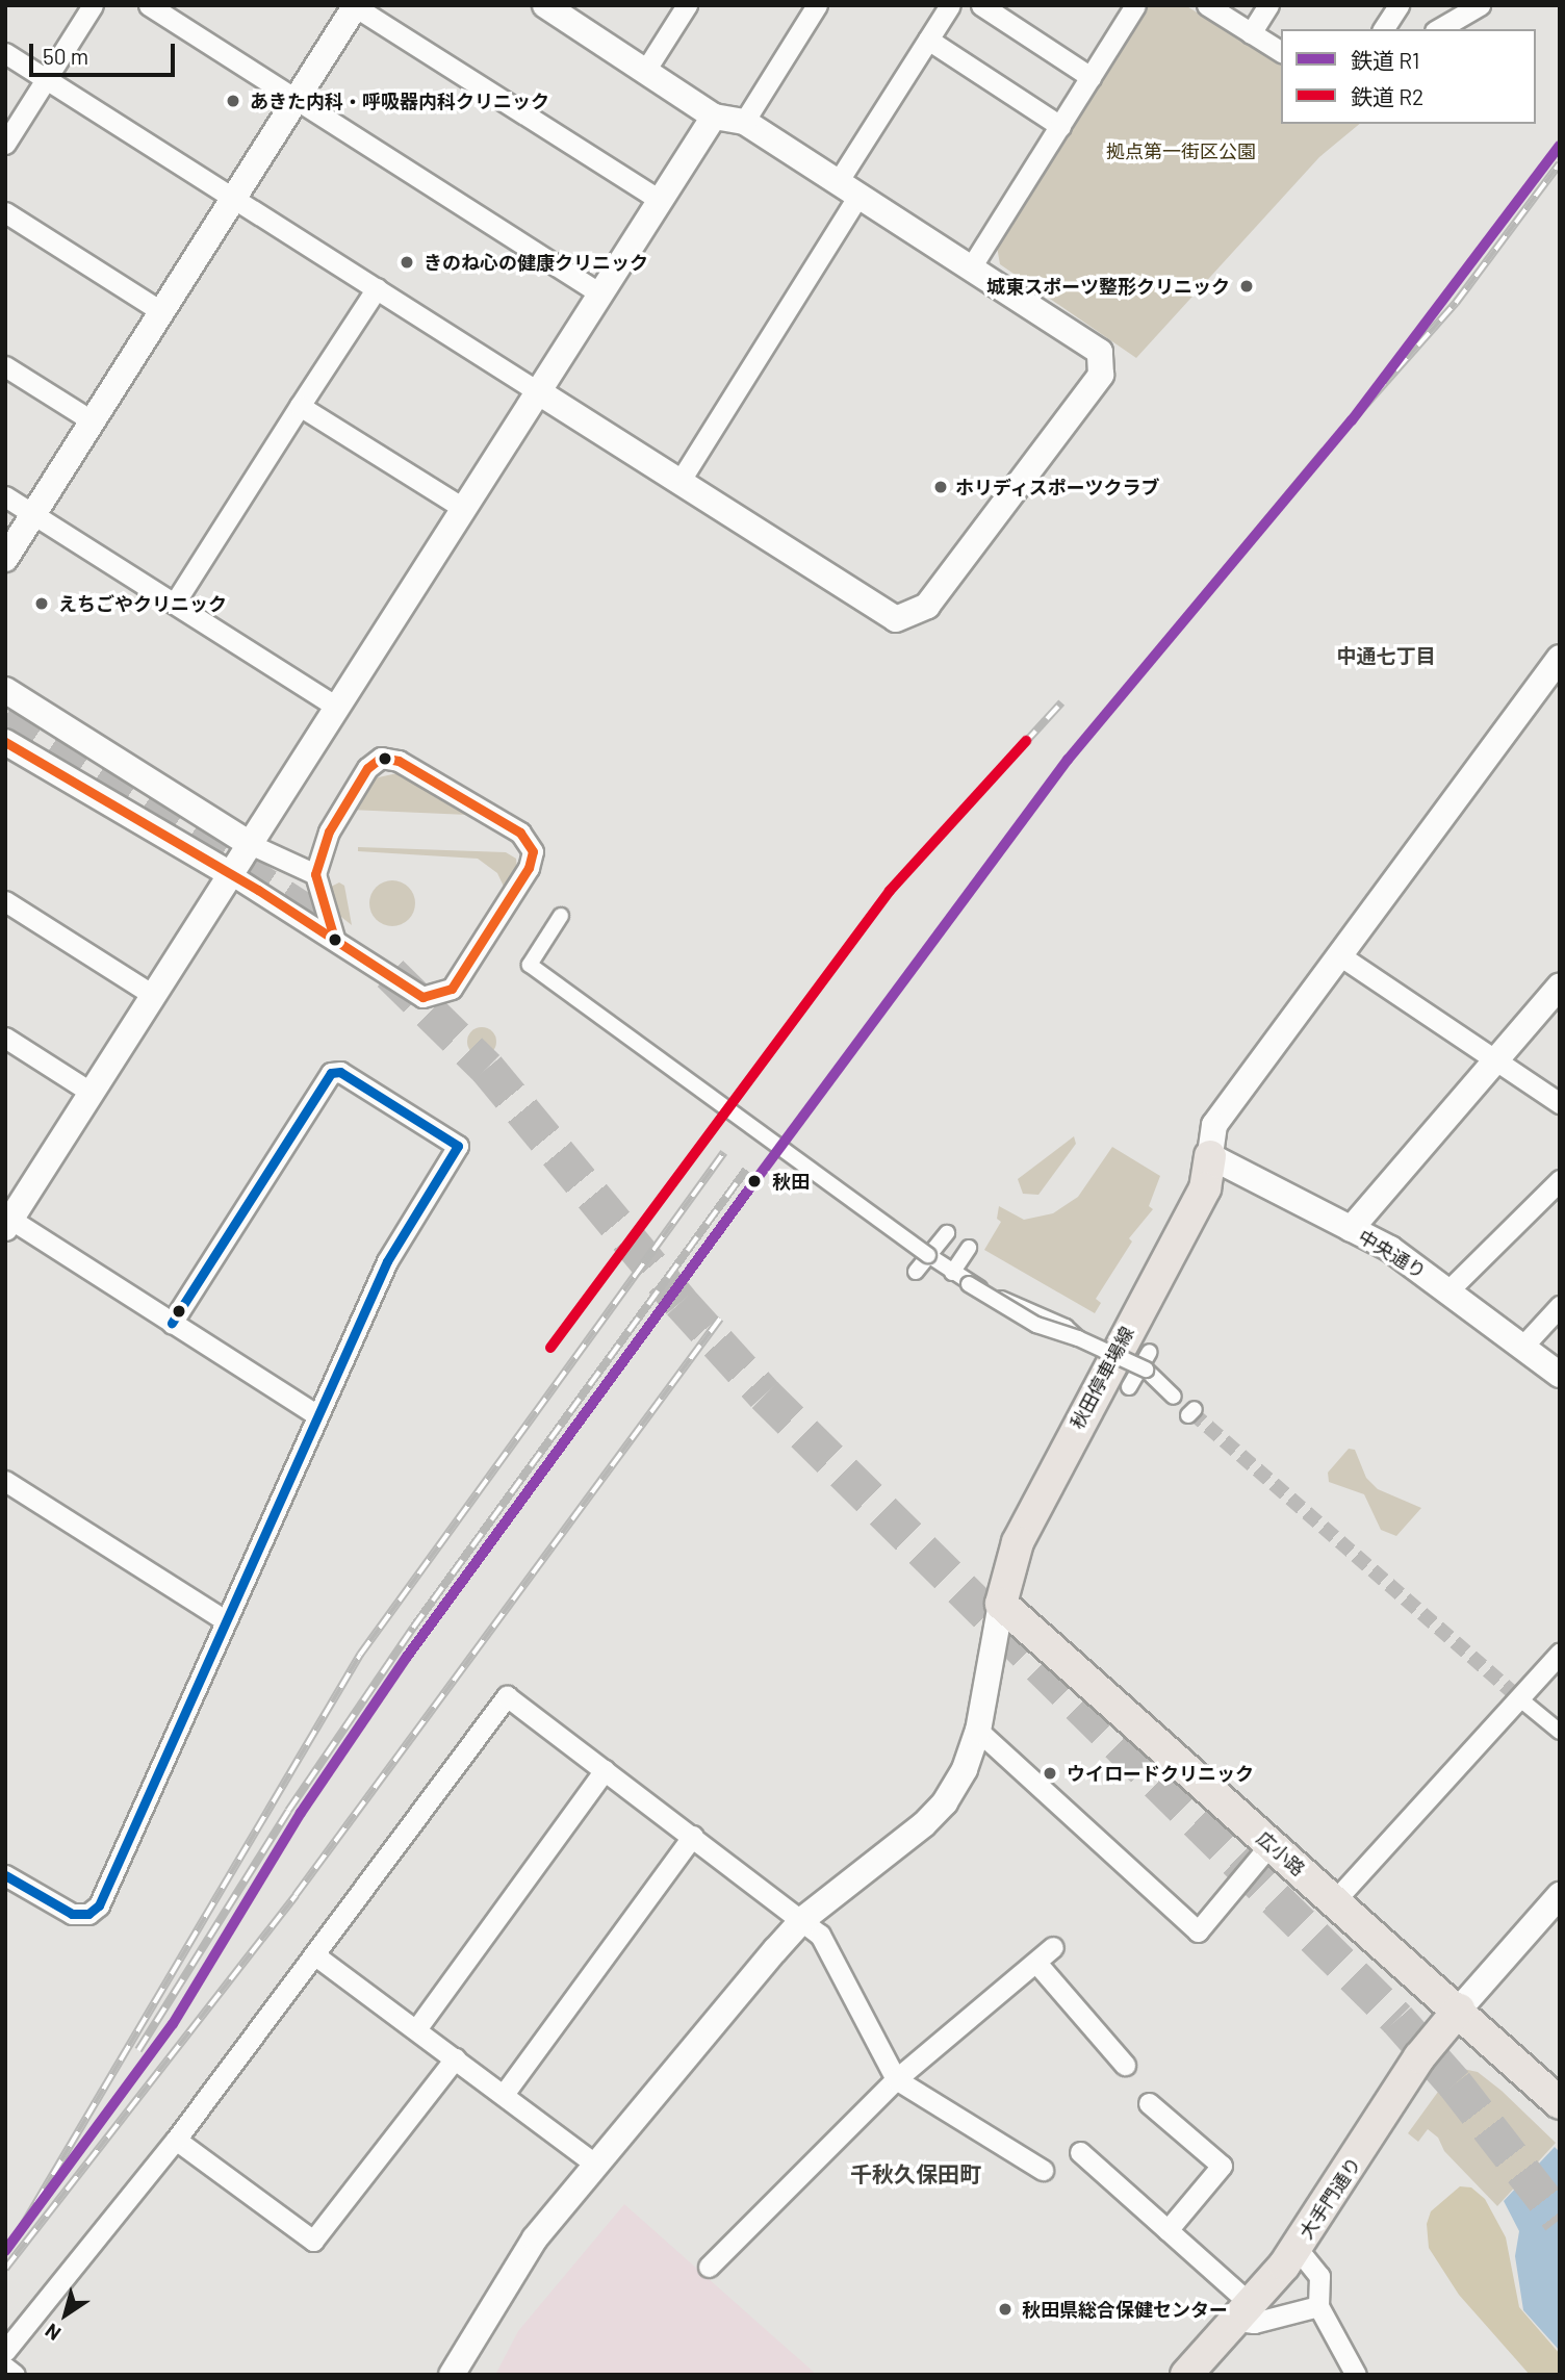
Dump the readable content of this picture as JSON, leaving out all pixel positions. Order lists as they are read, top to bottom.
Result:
{
  "streets": {
    "main road": ["秋田停車場線", "広小路", "大手門通り"],
    "street": ["中央通り"]
  },
  "crossings": [
    ["中央通り", "秋田停車場線"],
    ["秋田停車場線", "広小路"],
    ["広小路", "大手門通り"]
  ],
  "districts": ["中通七丁目", "千秋久保田町"],
  "parks": ["拠点第一街区公園"],
  "places": [
    "あきた内科・呼吸器内科クリニック",
    "きのね心の健康クリニック",
    "城東スポーツ整形クリニック",
    "ホリディスポーツクラブ",
    "えちごやクリニック",
    "秋田",
    "ウイロードクリニック",
    "秋田県総合保健センター"
  ],
  "lines": ["rail line R1", "rail line R2", "transit line 50"],
  "legend": ["鉄道 R1", "鉄道 R2"],
  "scale_bar": "50 m",
  "north": "bottom left"
}
